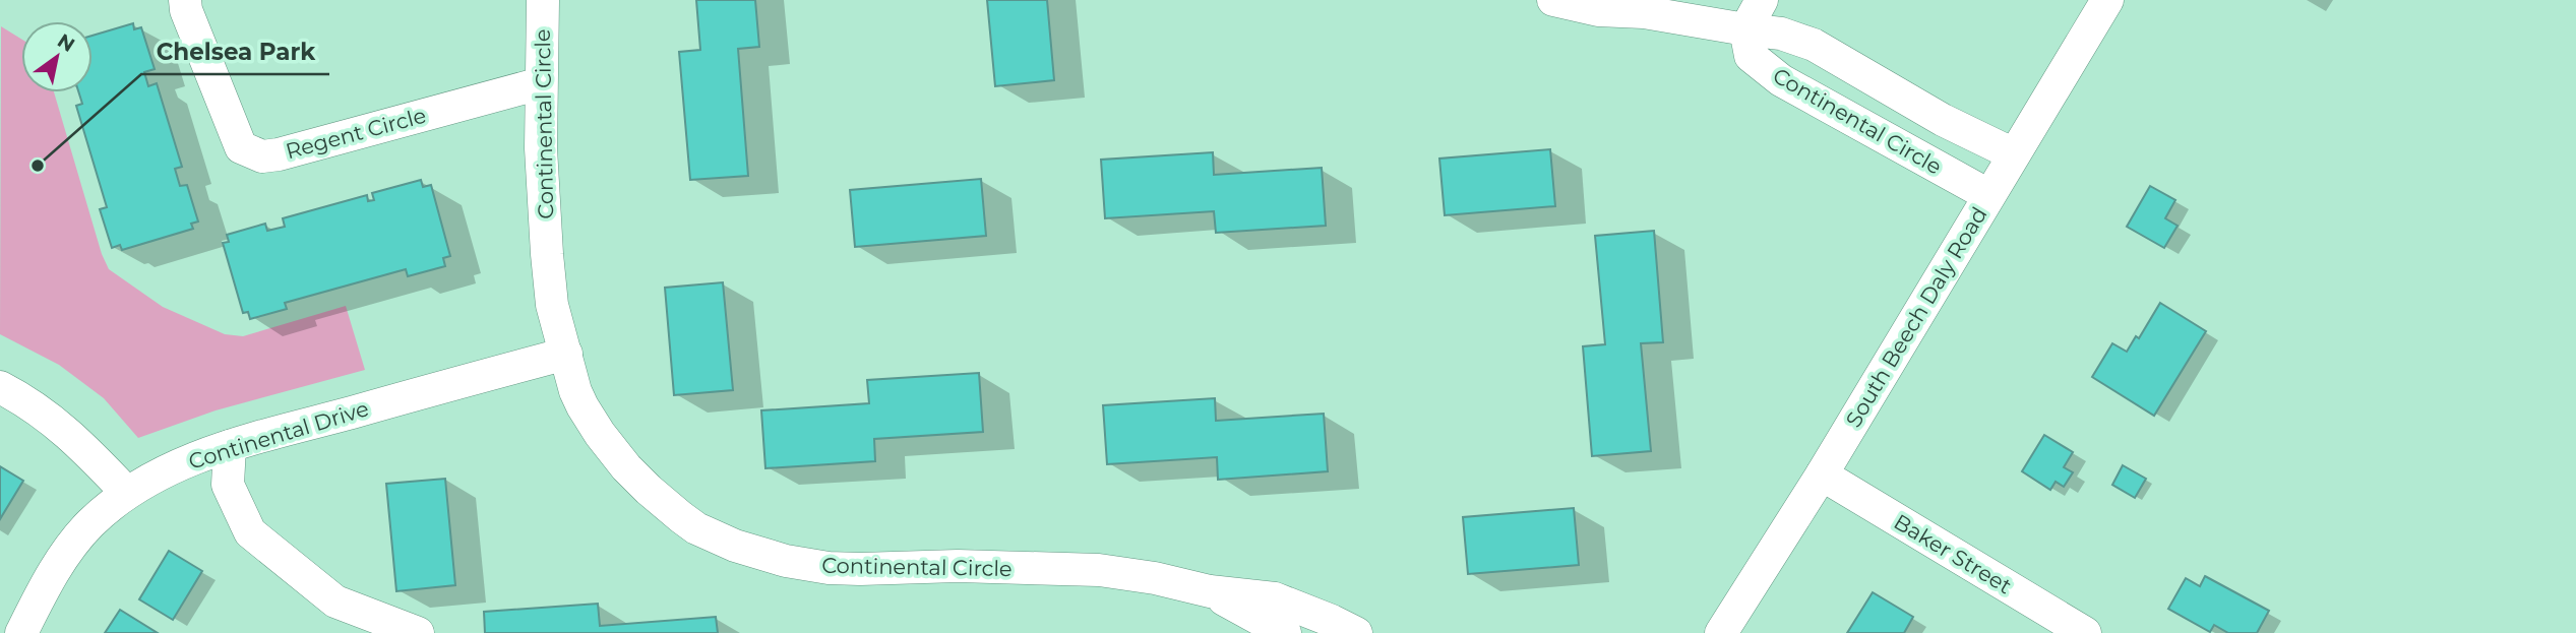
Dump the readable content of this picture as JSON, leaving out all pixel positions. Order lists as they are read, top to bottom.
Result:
{
  "streets": {
    "street": [
      "Continental Circle",
      "Regent Circle",
      "South Beech Daly Road",
      "Continental Drive",
      "Baker Street"
    ]
  },
  "crossings": [
    ["Continental Circle", "Regent Circle"],
    ["Continental Circle", "South Beech Daly Road"],
    ["Continental Circle", "Continental Drive"],
    ["South Beech Daly Road", "Baker Street"]
  ],
  "places": ["Chelsea Park"],
  "north": "top right"
}
